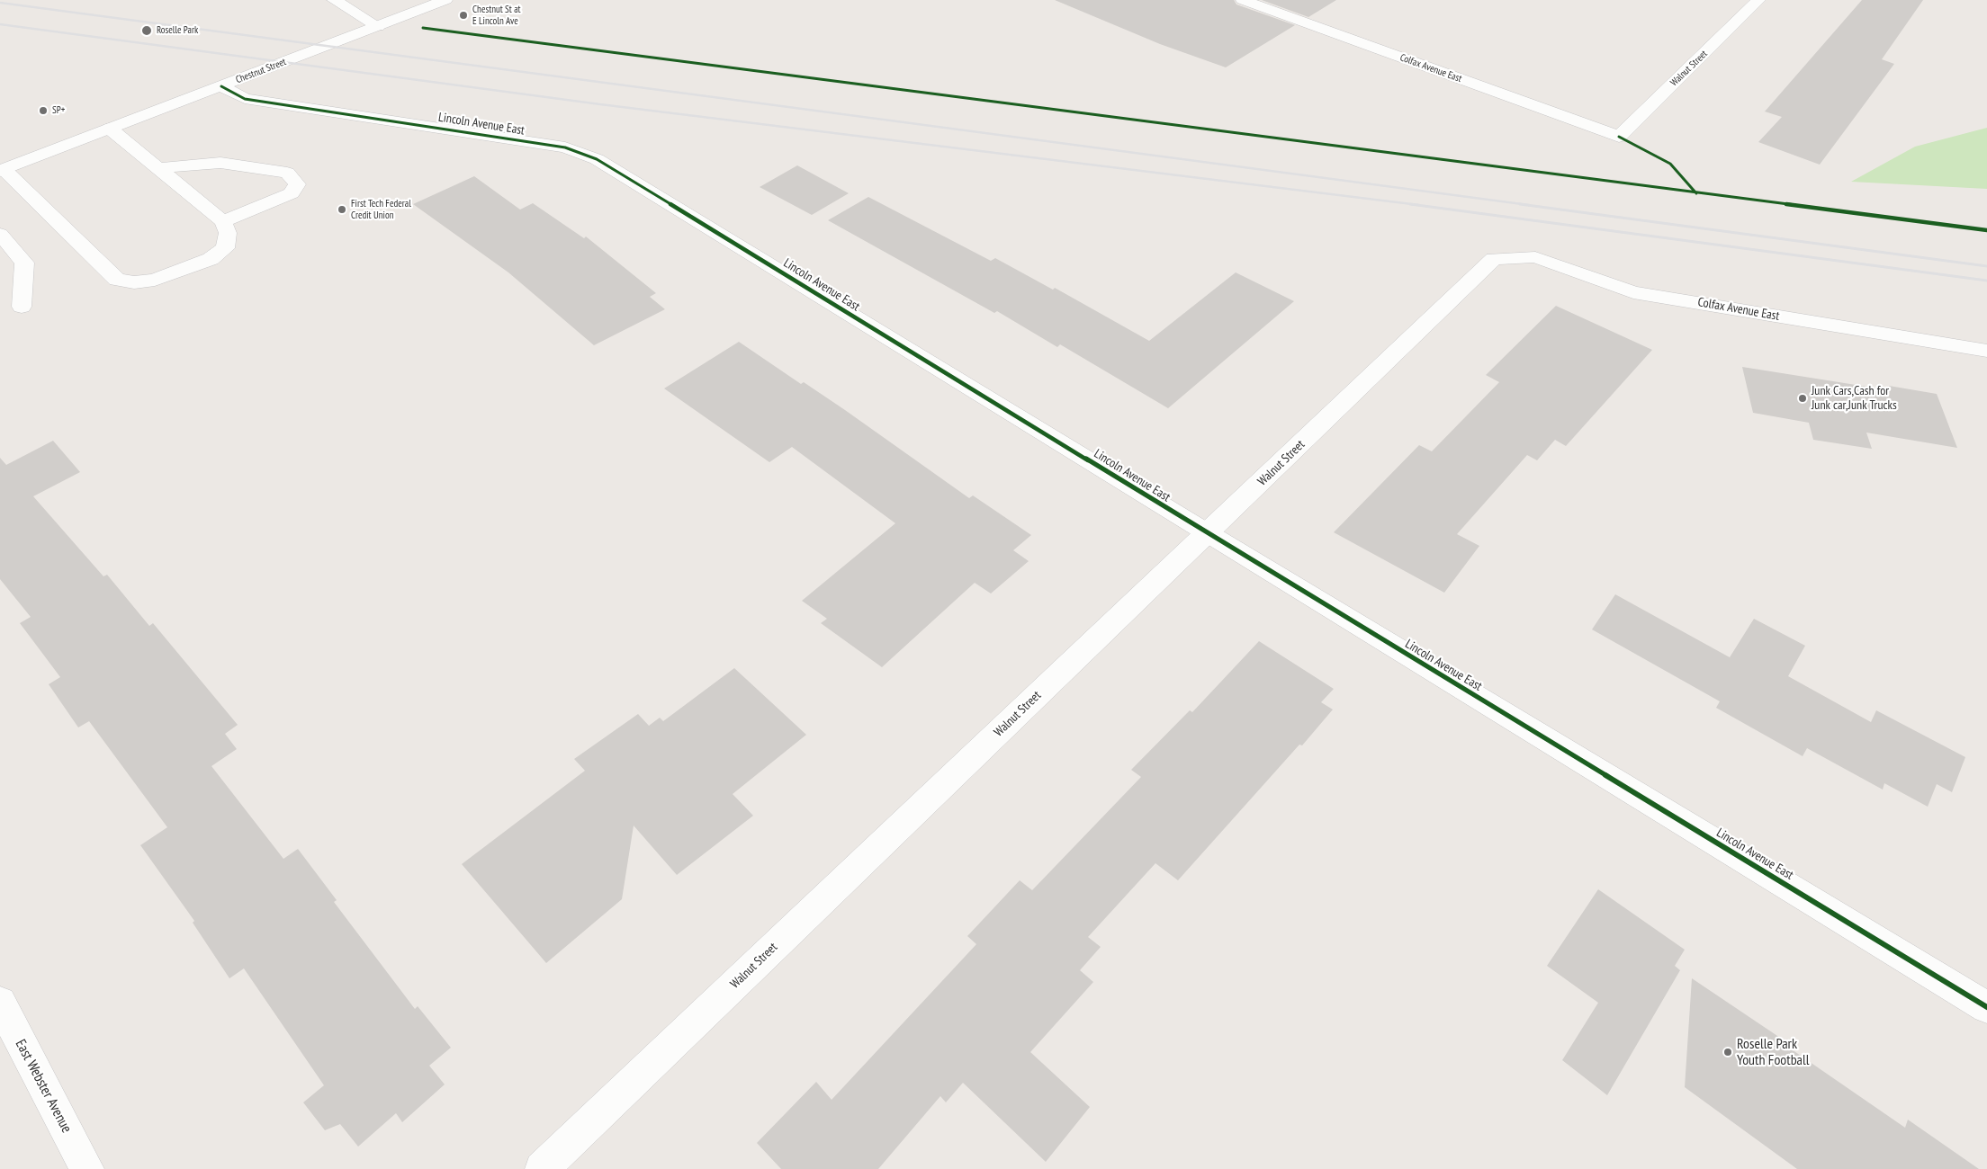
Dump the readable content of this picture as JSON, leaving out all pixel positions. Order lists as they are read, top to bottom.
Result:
{
  "streets": {
    "street": [
      "Colfax Avenue East",
      "Walnut Street",
      "Chestnut Street",
      "Lincoln Avenue East",
      "East Webster Avenue"
    ]
  },
  "crossings": [
    ["Colfax Avenue East", "Walnut Street"],
    ["Walnut Street", "Lincoln Avenue East"],
    ["Chestnut Street", "Lincoln Avenue East"]
  ],
  "places": [
    "Chestnut St at E Lincoln Ave",
    "Roselle Park",
    "SP+",
    "First Tech Federal Credit Union",
    "Junk Cars,Cash for Junk car,Junk Trucks",
    "Roselle Park Youth Football"
  ]
}
